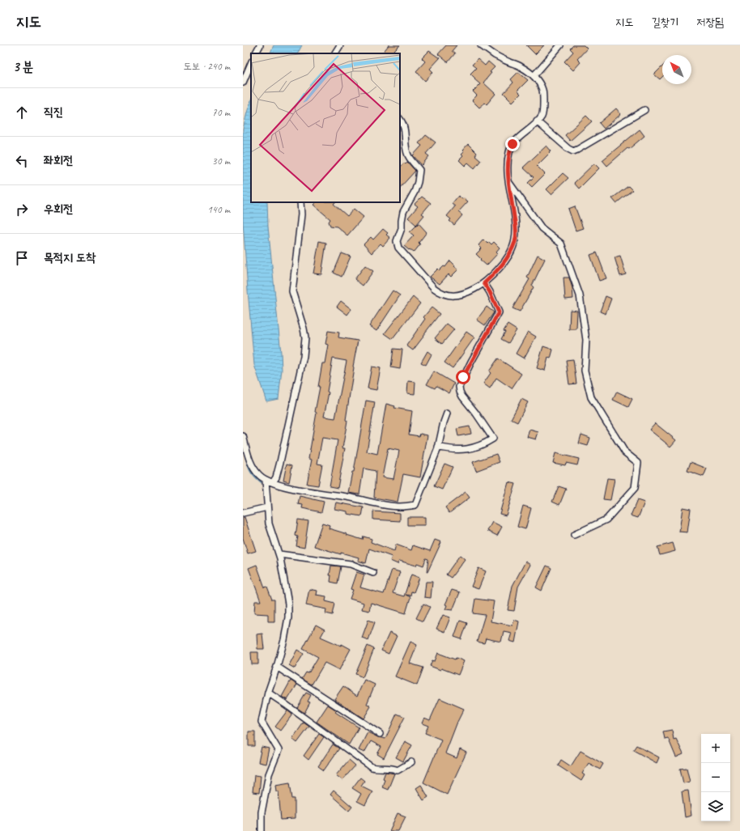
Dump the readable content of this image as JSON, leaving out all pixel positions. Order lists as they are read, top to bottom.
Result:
{
  "north": "top left",
  "page": {
    "header": "지도",
    "nav": ["지도", "길찾기", "저장됨"],
    "heading": ["3 분", "도보 · 240 m"],
    "list": [
      ["직진", "70 m"],
      ["좌회전", "30 m"],
      ["우회전", "140 m"],
      "목적지 도착"
    ],
    "map_buttons": ["+", "−"]
  }
}
